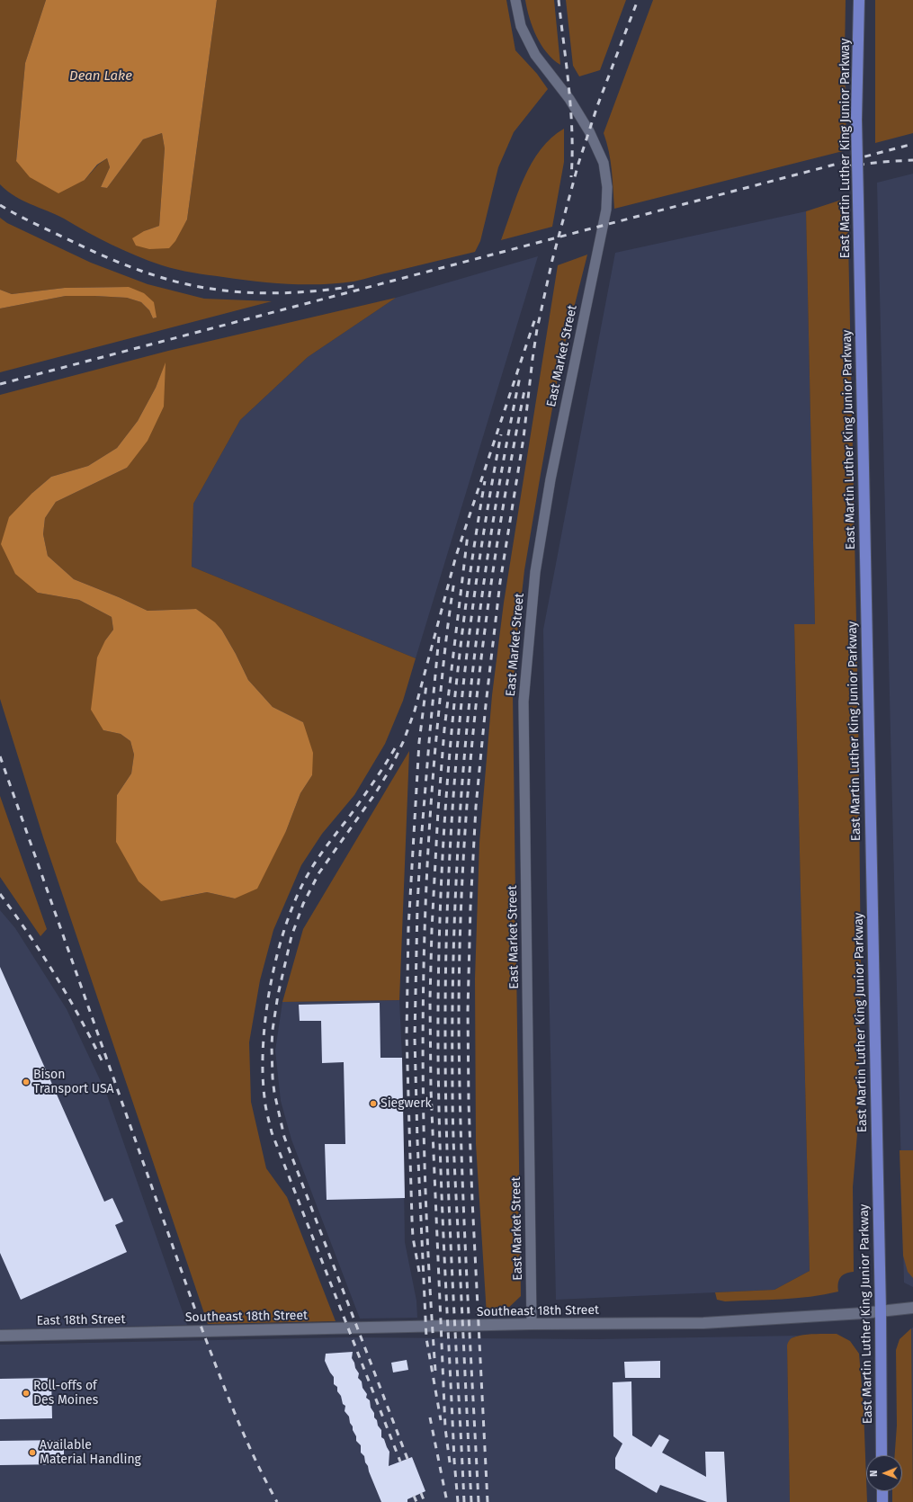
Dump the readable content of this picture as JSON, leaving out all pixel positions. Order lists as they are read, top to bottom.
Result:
{
  "streets": {
    "main road": ["East Martin Luther King Junior Parkway"],
    "street": ["East Market Street", "Southeast 18th Street", "East 18th Street"]
  },
  "crossings": [
    ["East Martin Luther King Junior Parkway", "Southeast 18th Street"],
    ["East Market Street", "Southeast 18th Street"],
    ["Southeast 18th Street", "East 18th Street"]
  ],
  "water": ["Dean Lake"],
  "places": [
    "Bison Transport USA",
    "Siegwerk",
    "Roll-offs of Des Moines",
    "Available Material Handling"
  ],
  "north": "left"
}
